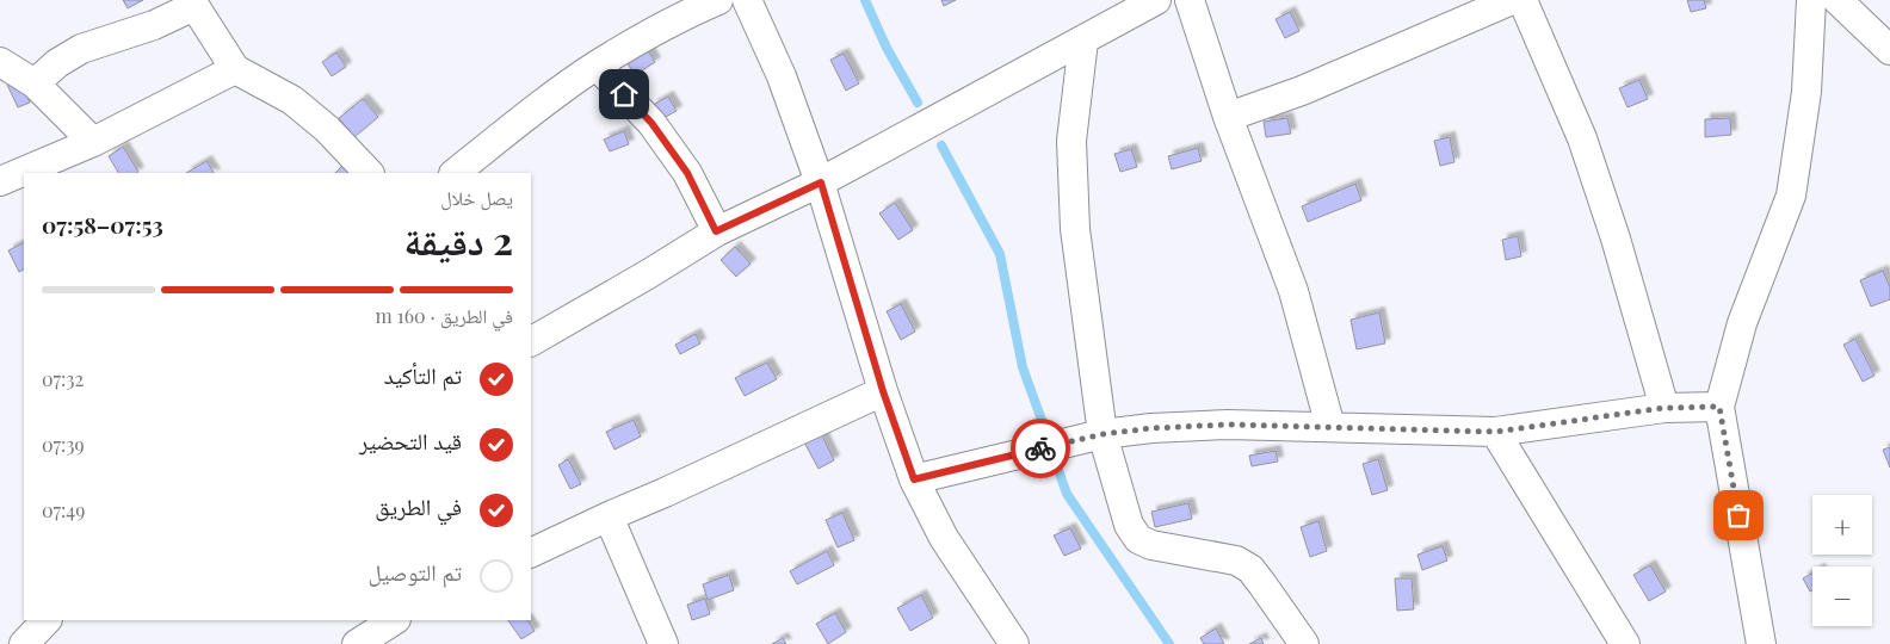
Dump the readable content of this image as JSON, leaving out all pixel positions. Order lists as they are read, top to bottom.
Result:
{
  "page": {
    "heading": ["2 دقيقة", "يصل خلال", "07:53–07:58"],
    "bar": "في الطريق · 160 m",
    "list": [
      ["تم التأكيد", "07:32"],
      ["قيد التحضير", "07:39"],
      ["في الطريق", "07:49"],
      "تم التوصيل"
    ],
    "map_buttons": ["+", "−"]
  }
}
